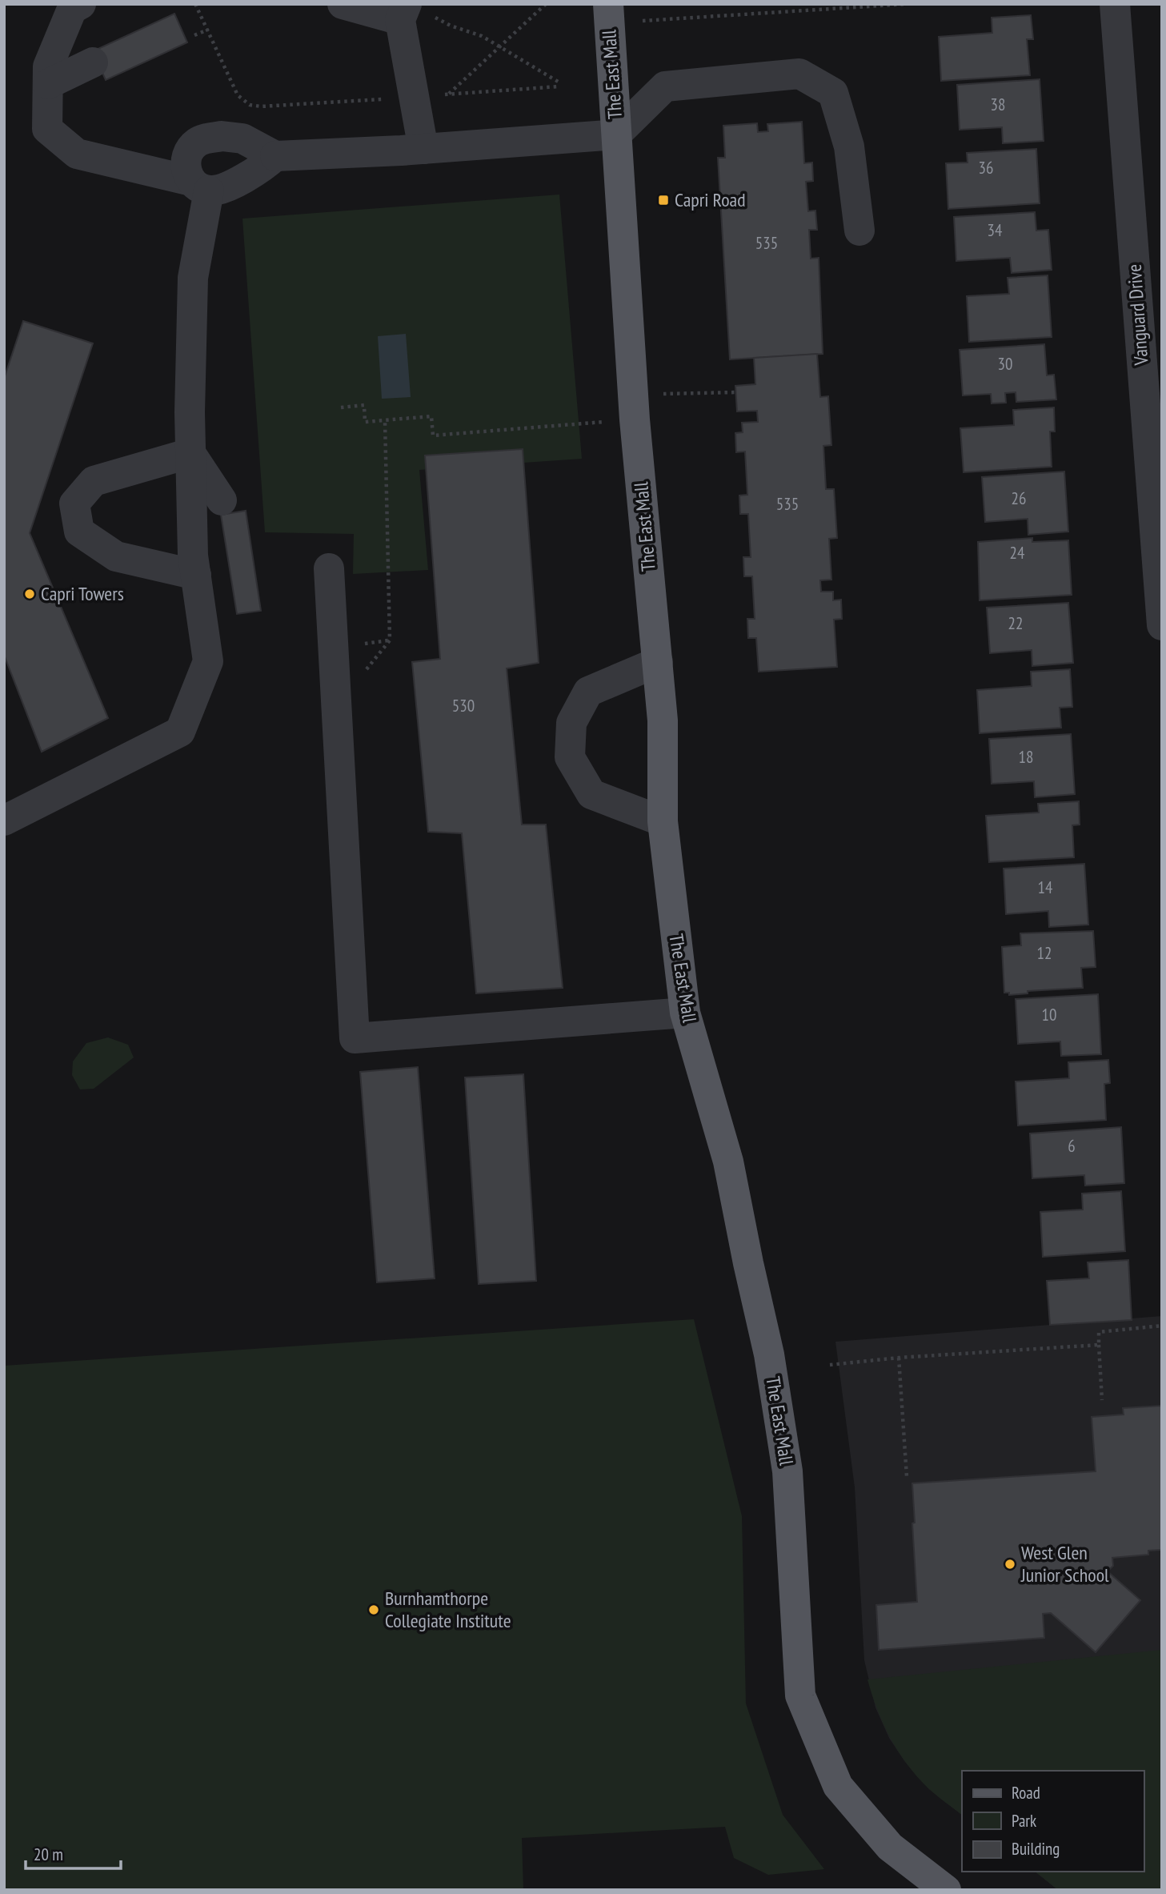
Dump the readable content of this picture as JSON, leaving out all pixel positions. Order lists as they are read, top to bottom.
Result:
{
  "streets": {
    "main road": ["The East Mall"],
    "street": ["Vanguard Drive"]
  },
  "places": {
    "transit": ["Capri Road"],
    "other": ["Capri Towers", "West Glen Junior School", "Burnhamthorpe Collegiate Institute"]
  },
  "house_numbers": [
    "38",
    "36",
    "34",
    "535",
    "30",
    "26",
    "535",
    "24",
    "22",
    "530",
    "18",
    "14",
    "12",
    "10",
    "6"
  ],
  "legend": ["Road", "Park", "Building"],
  "scale_bar": "20 m"
}
